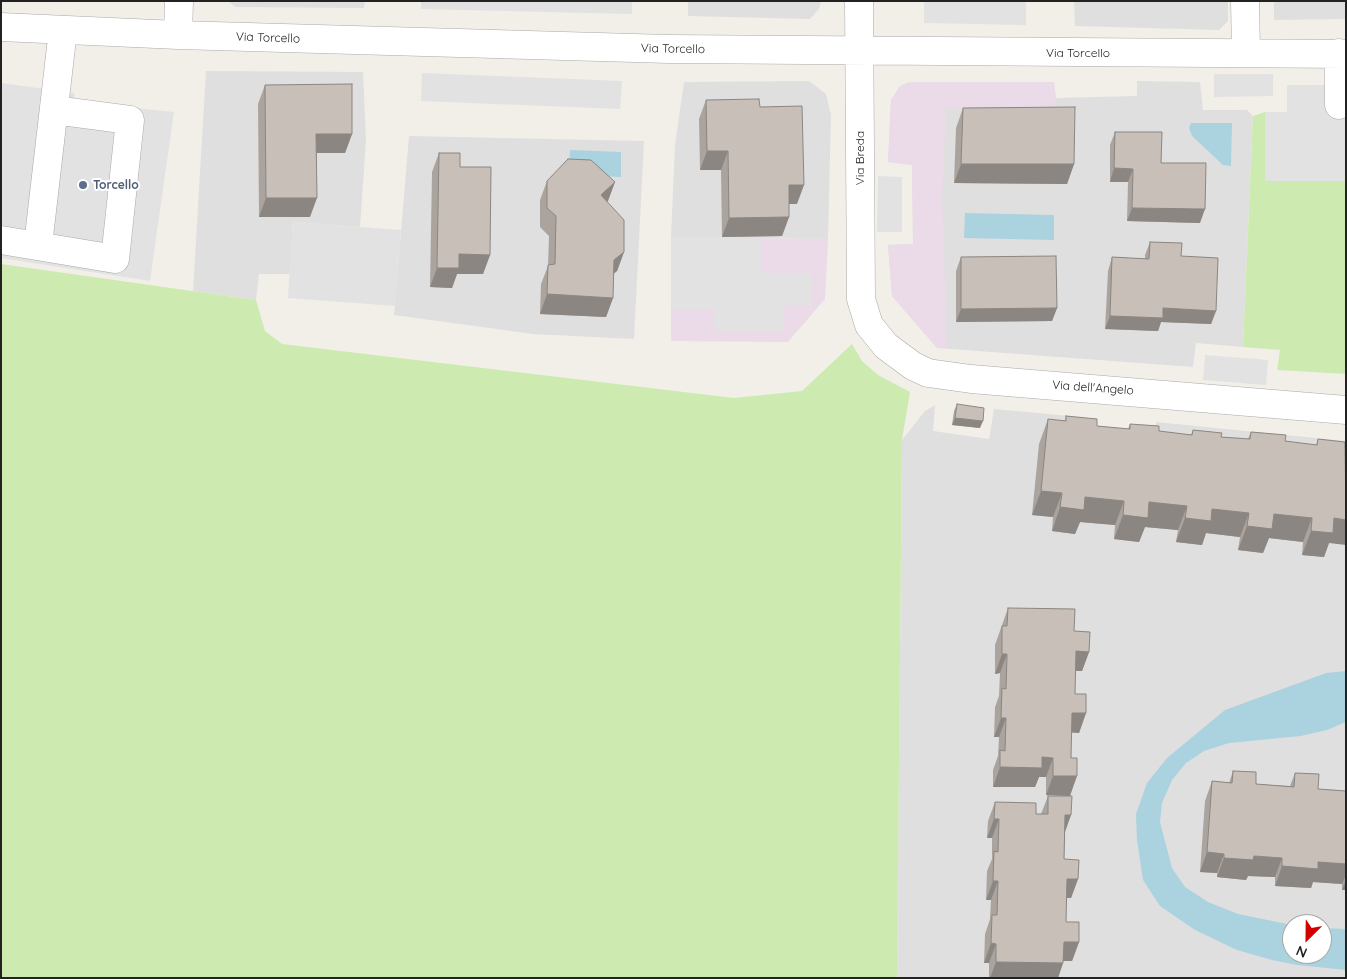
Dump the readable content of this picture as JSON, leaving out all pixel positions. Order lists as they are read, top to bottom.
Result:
{
  "streets": {
    "street": ["Via Torcello", "Via Breda", "Via dell'Angelo"]
  },
  "crossings": [
    ["Via Torcello", "Via Breda"],
    ["Via Breda", "Via dell'Angelo"]
  ],
  "places": ["Torcello"],
  "north": "bottom left"
}
